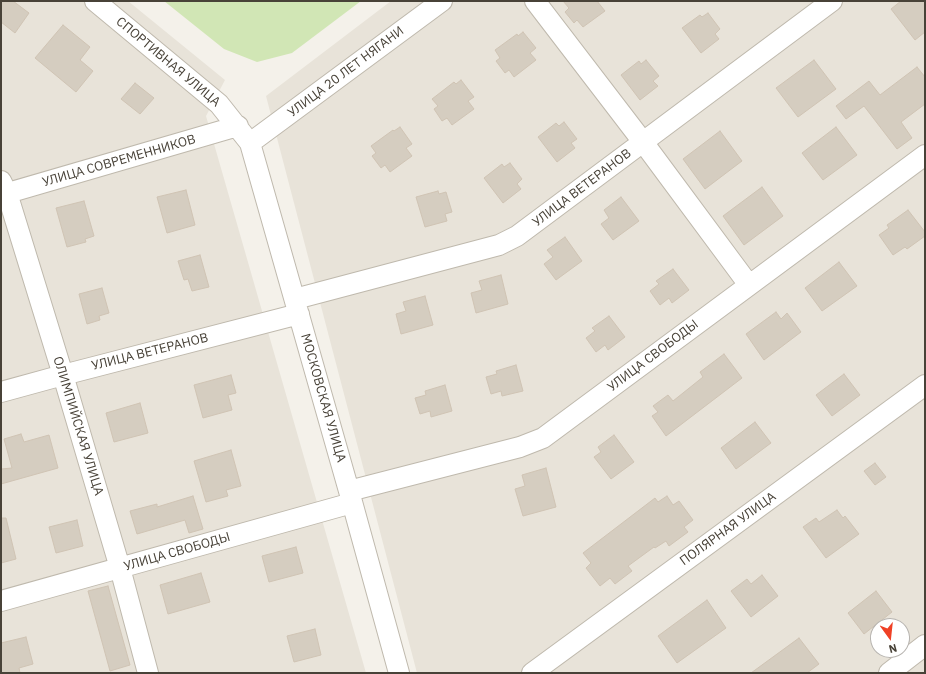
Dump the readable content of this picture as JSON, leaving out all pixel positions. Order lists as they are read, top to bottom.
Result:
{
  "streets": {
    "street": [
      "СПОРТИВНАЯ УЛИЦА",
      "УЛИЦА 20 ЛЕТ НЯГАНИ",
      "УЛИЦА СОВРЕМЕННИКОВ",
      "УЛИЦА ВЕТЕРАНОВ",
      "УЛИЦА СВОБОДЫ",
      "МОСКОВСКАЯ УЛИЦА",
      "ОЛИМПИЙСКАЯ УЛИЦА",
      "ПОЛЯРНАЯ УЛИЦА"
    ]
  },
  "crossings": [
    ["СПОРТИВНАЯ УЛИЦА", "УЛИЦА СОВРЕМЕННИКОВ"],
    ["СПОРТИВНАЯ УЛИЦА", "МОСКОВСКАЯ УЛИЦА"],
    ["УЛИЦА 20 ЛЕТ НЯГАНИ", "МОСКОВСКАЯ УЛИЦА"],
    ["УЛИЦА СОВРЕМЕННИКОВ", "МОСКОВСКАЯ УЛИЦА"],
    ["УЛИЦА СОВРЕМЕННИКОВ", "ОЛИМПИЙСКАЯ УЛИЦА"],
    ["УЛИЦА ВЕТЕРАНОВ", "МОСКОВСКАЯ УЛИЦА"],
    ["УЛИЦА ВЕТЕРАНОВ", "ОЛИМПИЙСКАЯ УЛИЦА"],
    ["УЛИЦА СВОБОДЫ", "МОСКОВСКАЯ УЛИЦА"],
    ["УЛИЦА СВОБОДЫ", "ОЛИМПИЙСКАЯ УЛИЦА"]
  ],
  "north": "bottom"
}
